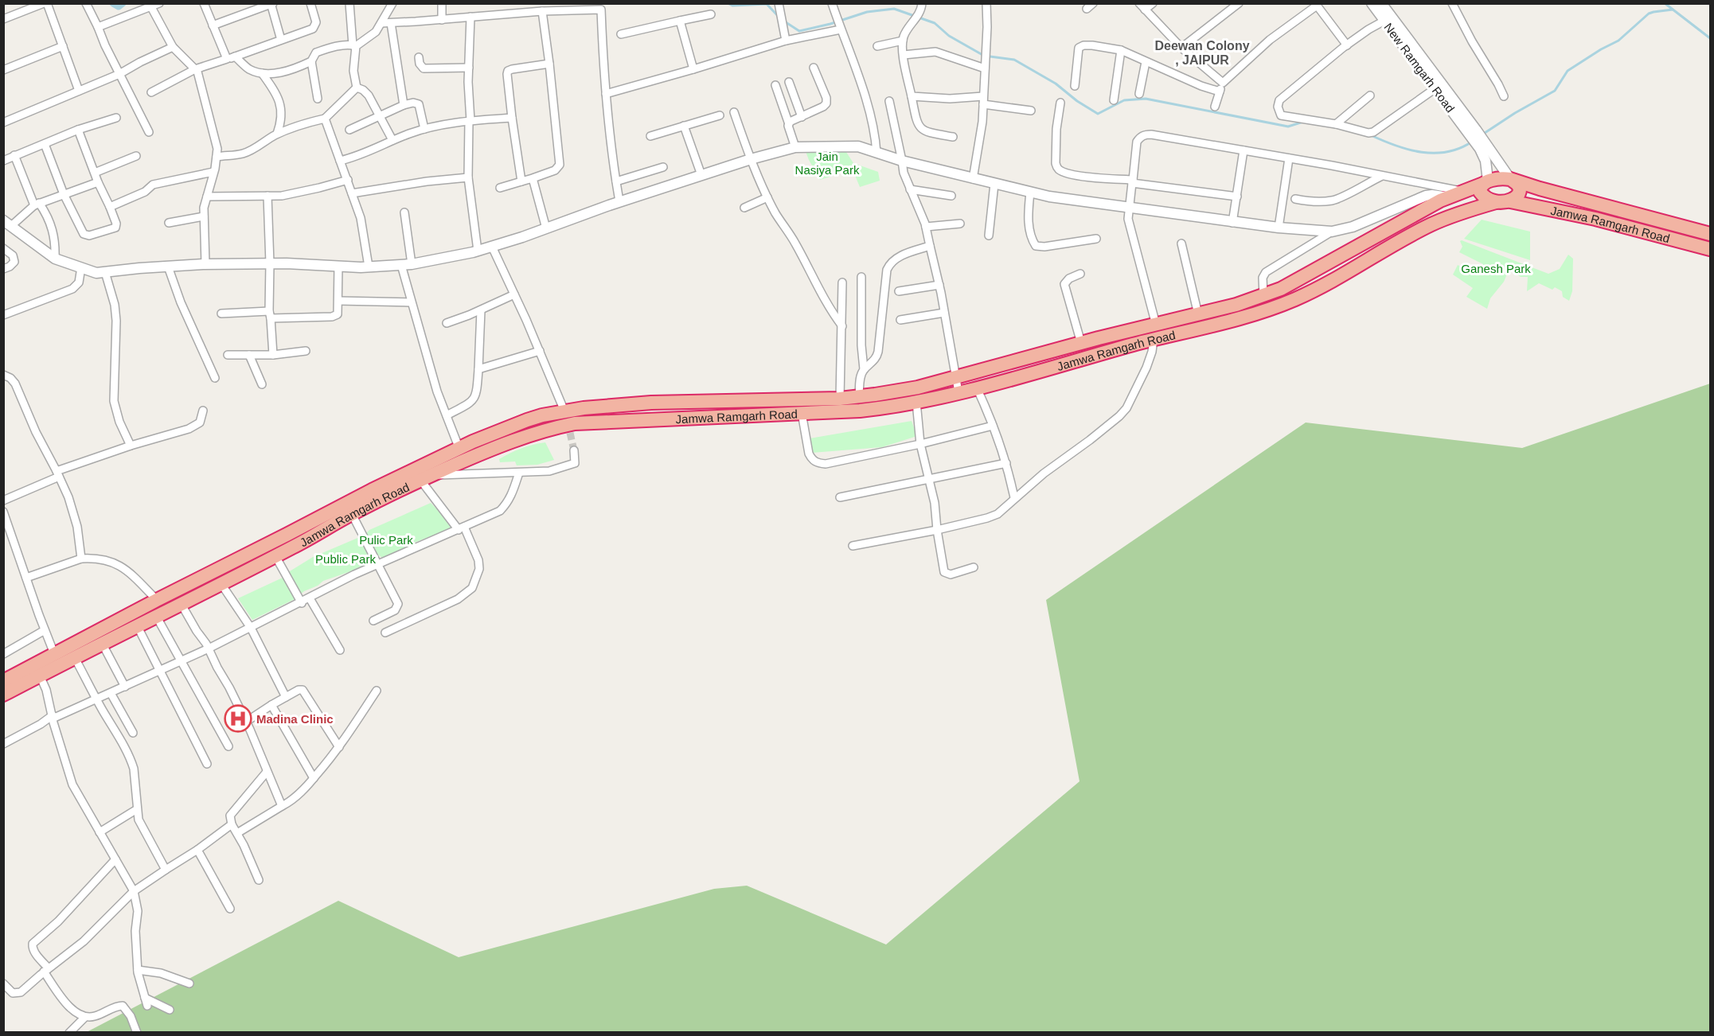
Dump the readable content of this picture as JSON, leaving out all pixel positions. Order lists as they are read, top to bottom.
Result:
{
  "streets": {
    "highway": ["Jamwa Ramgarh Road"],
    "street": ["New Ramgarh Road"]
  },
  "districts": ["Deewan Colony , JAIPUR"],
  "parks": [
    "Jain Nasiya Park",
    "Ganesh Park",
    "Pulic Park",
    "Public Park"
  ],
  "places": {
    "hospital": ["Madina Clinic"]
  }
}
